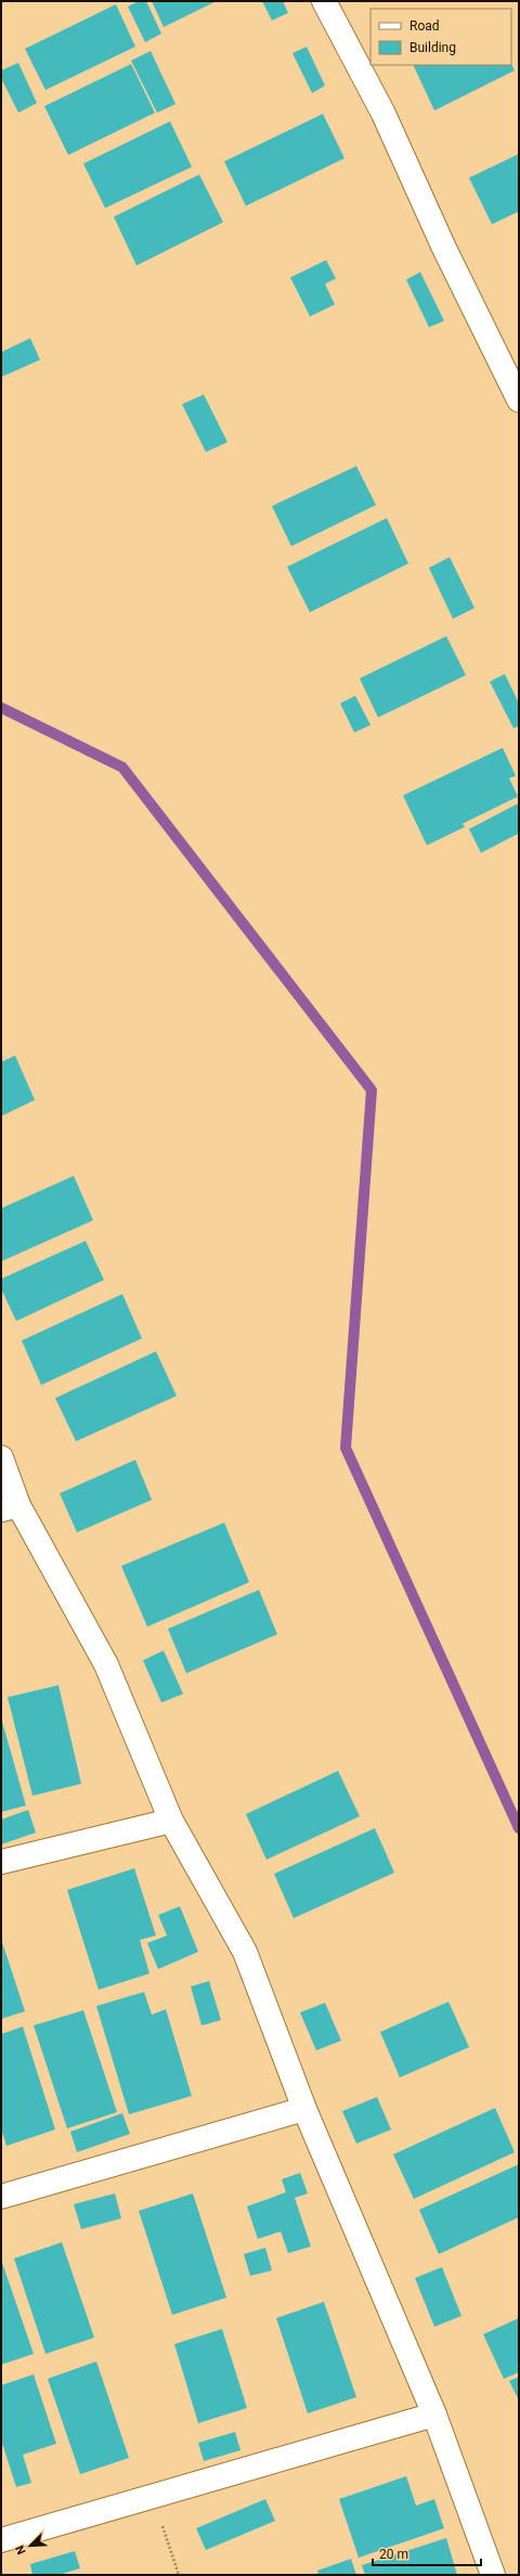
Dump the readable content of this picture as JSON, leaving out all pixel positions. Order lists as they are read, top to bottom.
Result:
{
  "legend": ["Road", "Building"],
  "scale_bar": "20 m",
  "north": "bottom left"
}
